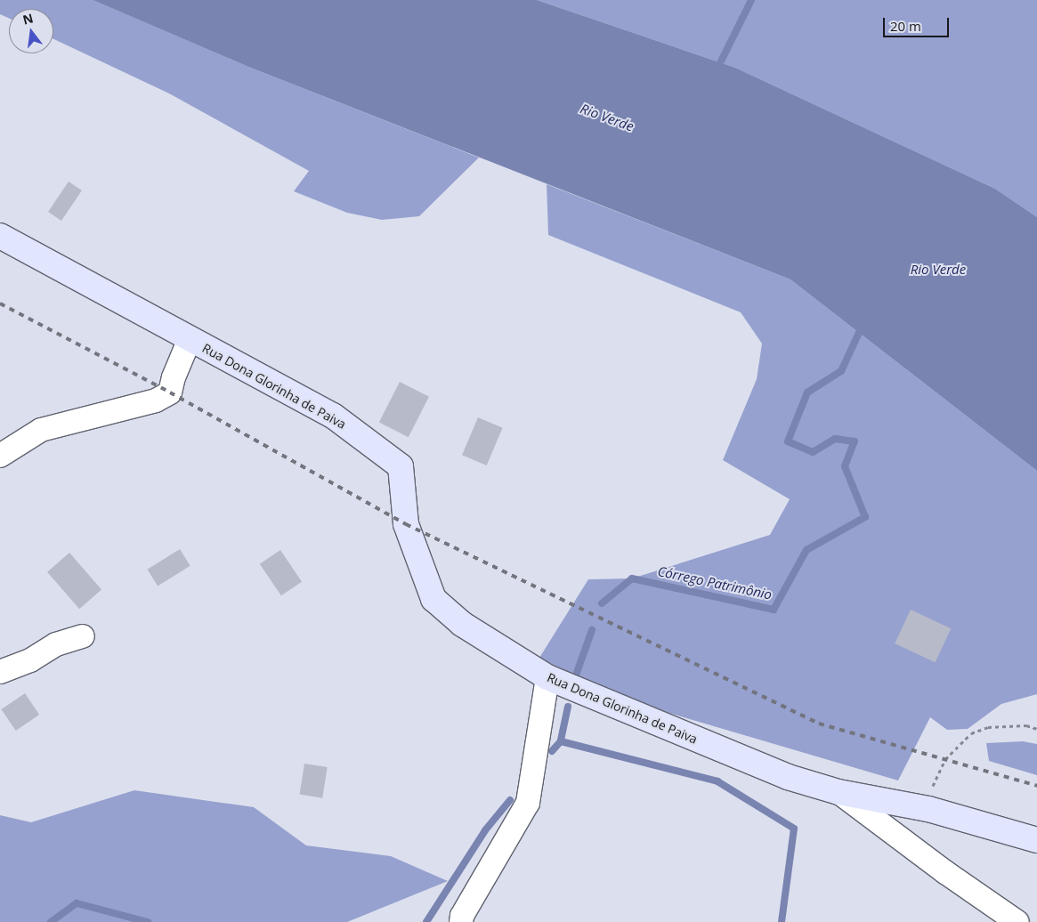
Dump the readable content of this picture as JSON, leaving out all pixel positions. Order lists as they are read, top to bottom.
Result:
{
  "streets": {
    "street": ["Rua Dona Glorinha de Paiva"]
  },
  "water": ["Rio Verde", "Córrego Patrimônio"],
  "scale_bar": "20 m",
  "north": "top"
}
